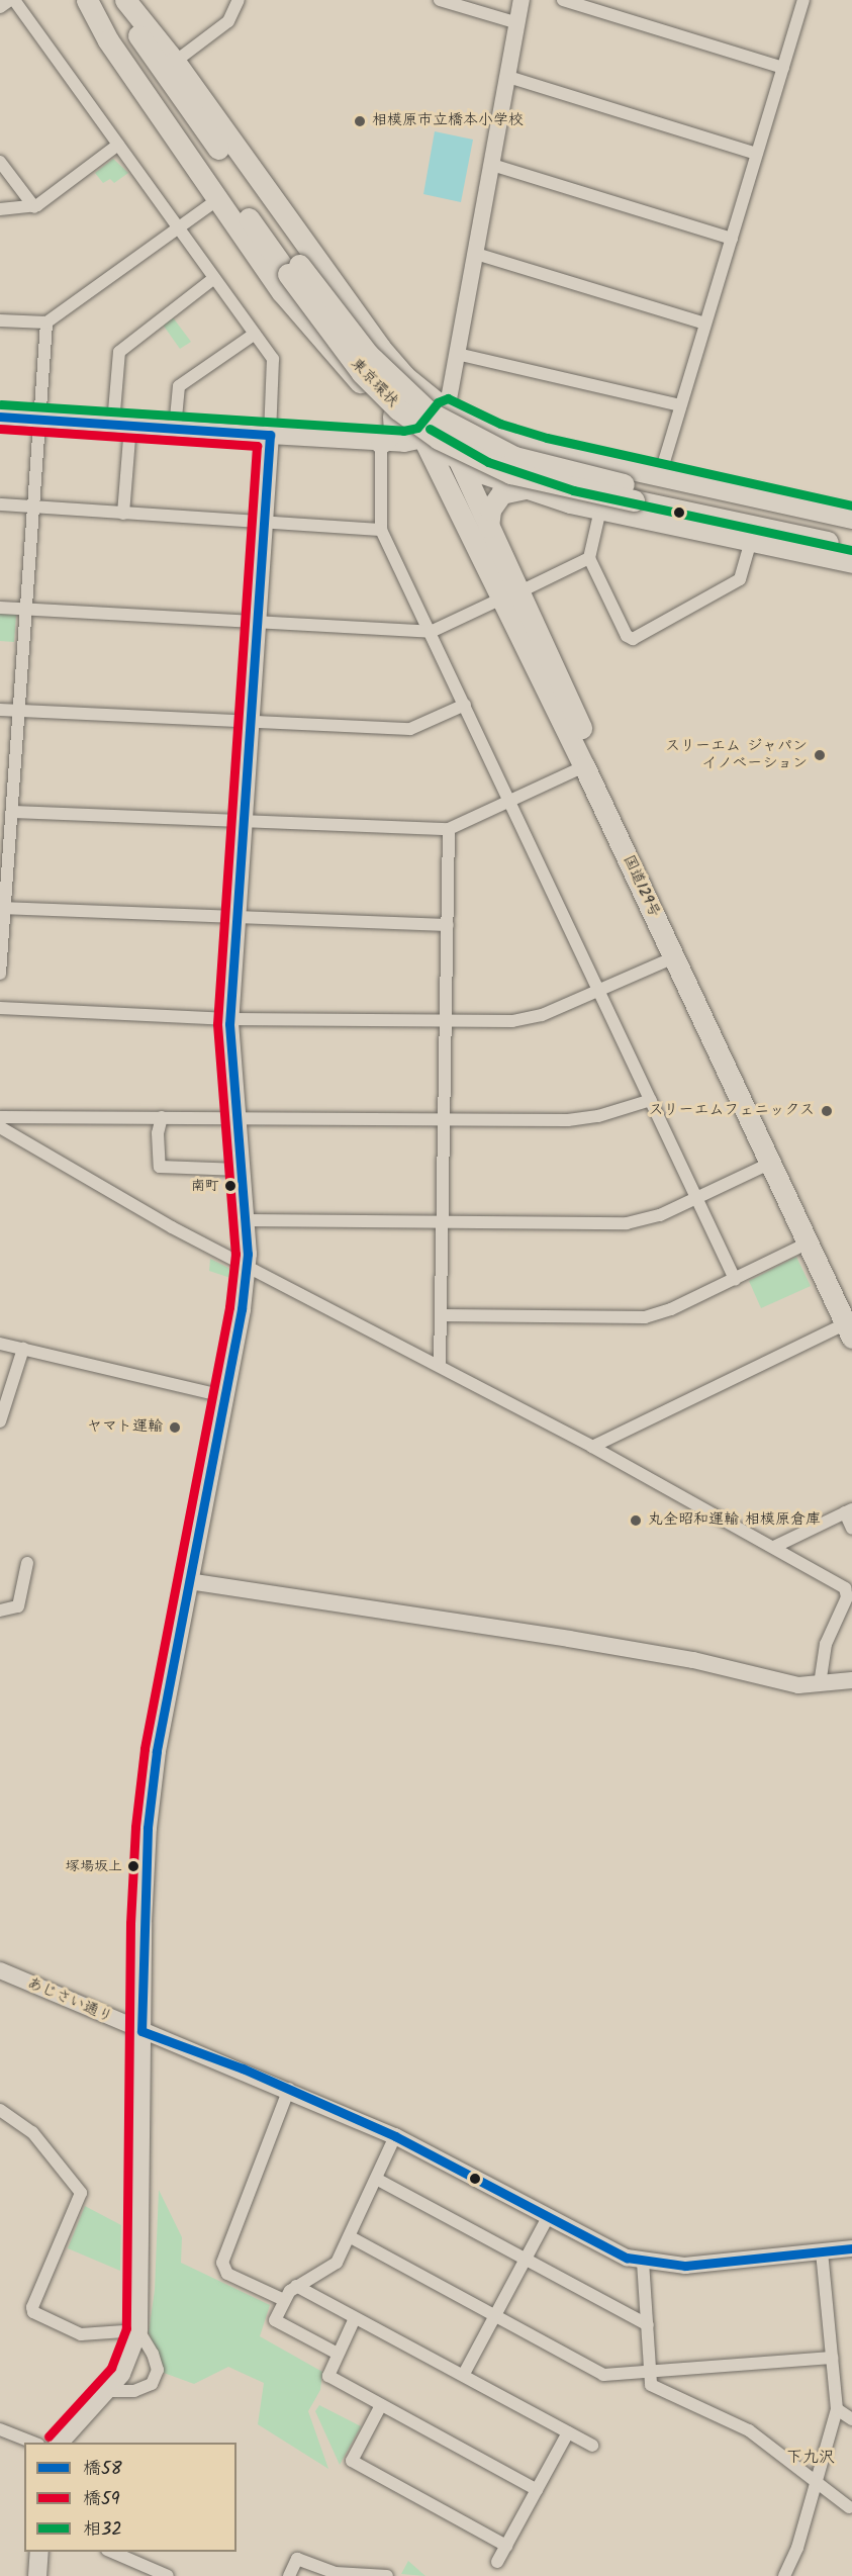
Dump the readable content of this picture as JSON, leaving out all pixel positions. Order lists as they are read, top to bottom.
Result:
{
  "streets": {
    "highway": ["東京環状", "国道129号"],
    "street": ["あじさい通り"]
  },
  "districts": ["下九沢"],
  "places": [
    "相模原市立橋本小学校",
    "スリーエム ジャパン イノベーション",
    "スリーエムフェニックス",
    "南町",
    "ヤマト運輸",
    "丸全昭和運輸 相模原倉庫",
    "塚場坂上"
  ],
  "lines": ["transit line 相32", "transit line 橋58", "transit line 橋59"],
  "legend": ["橋58", "橋59", "相32"]
}
